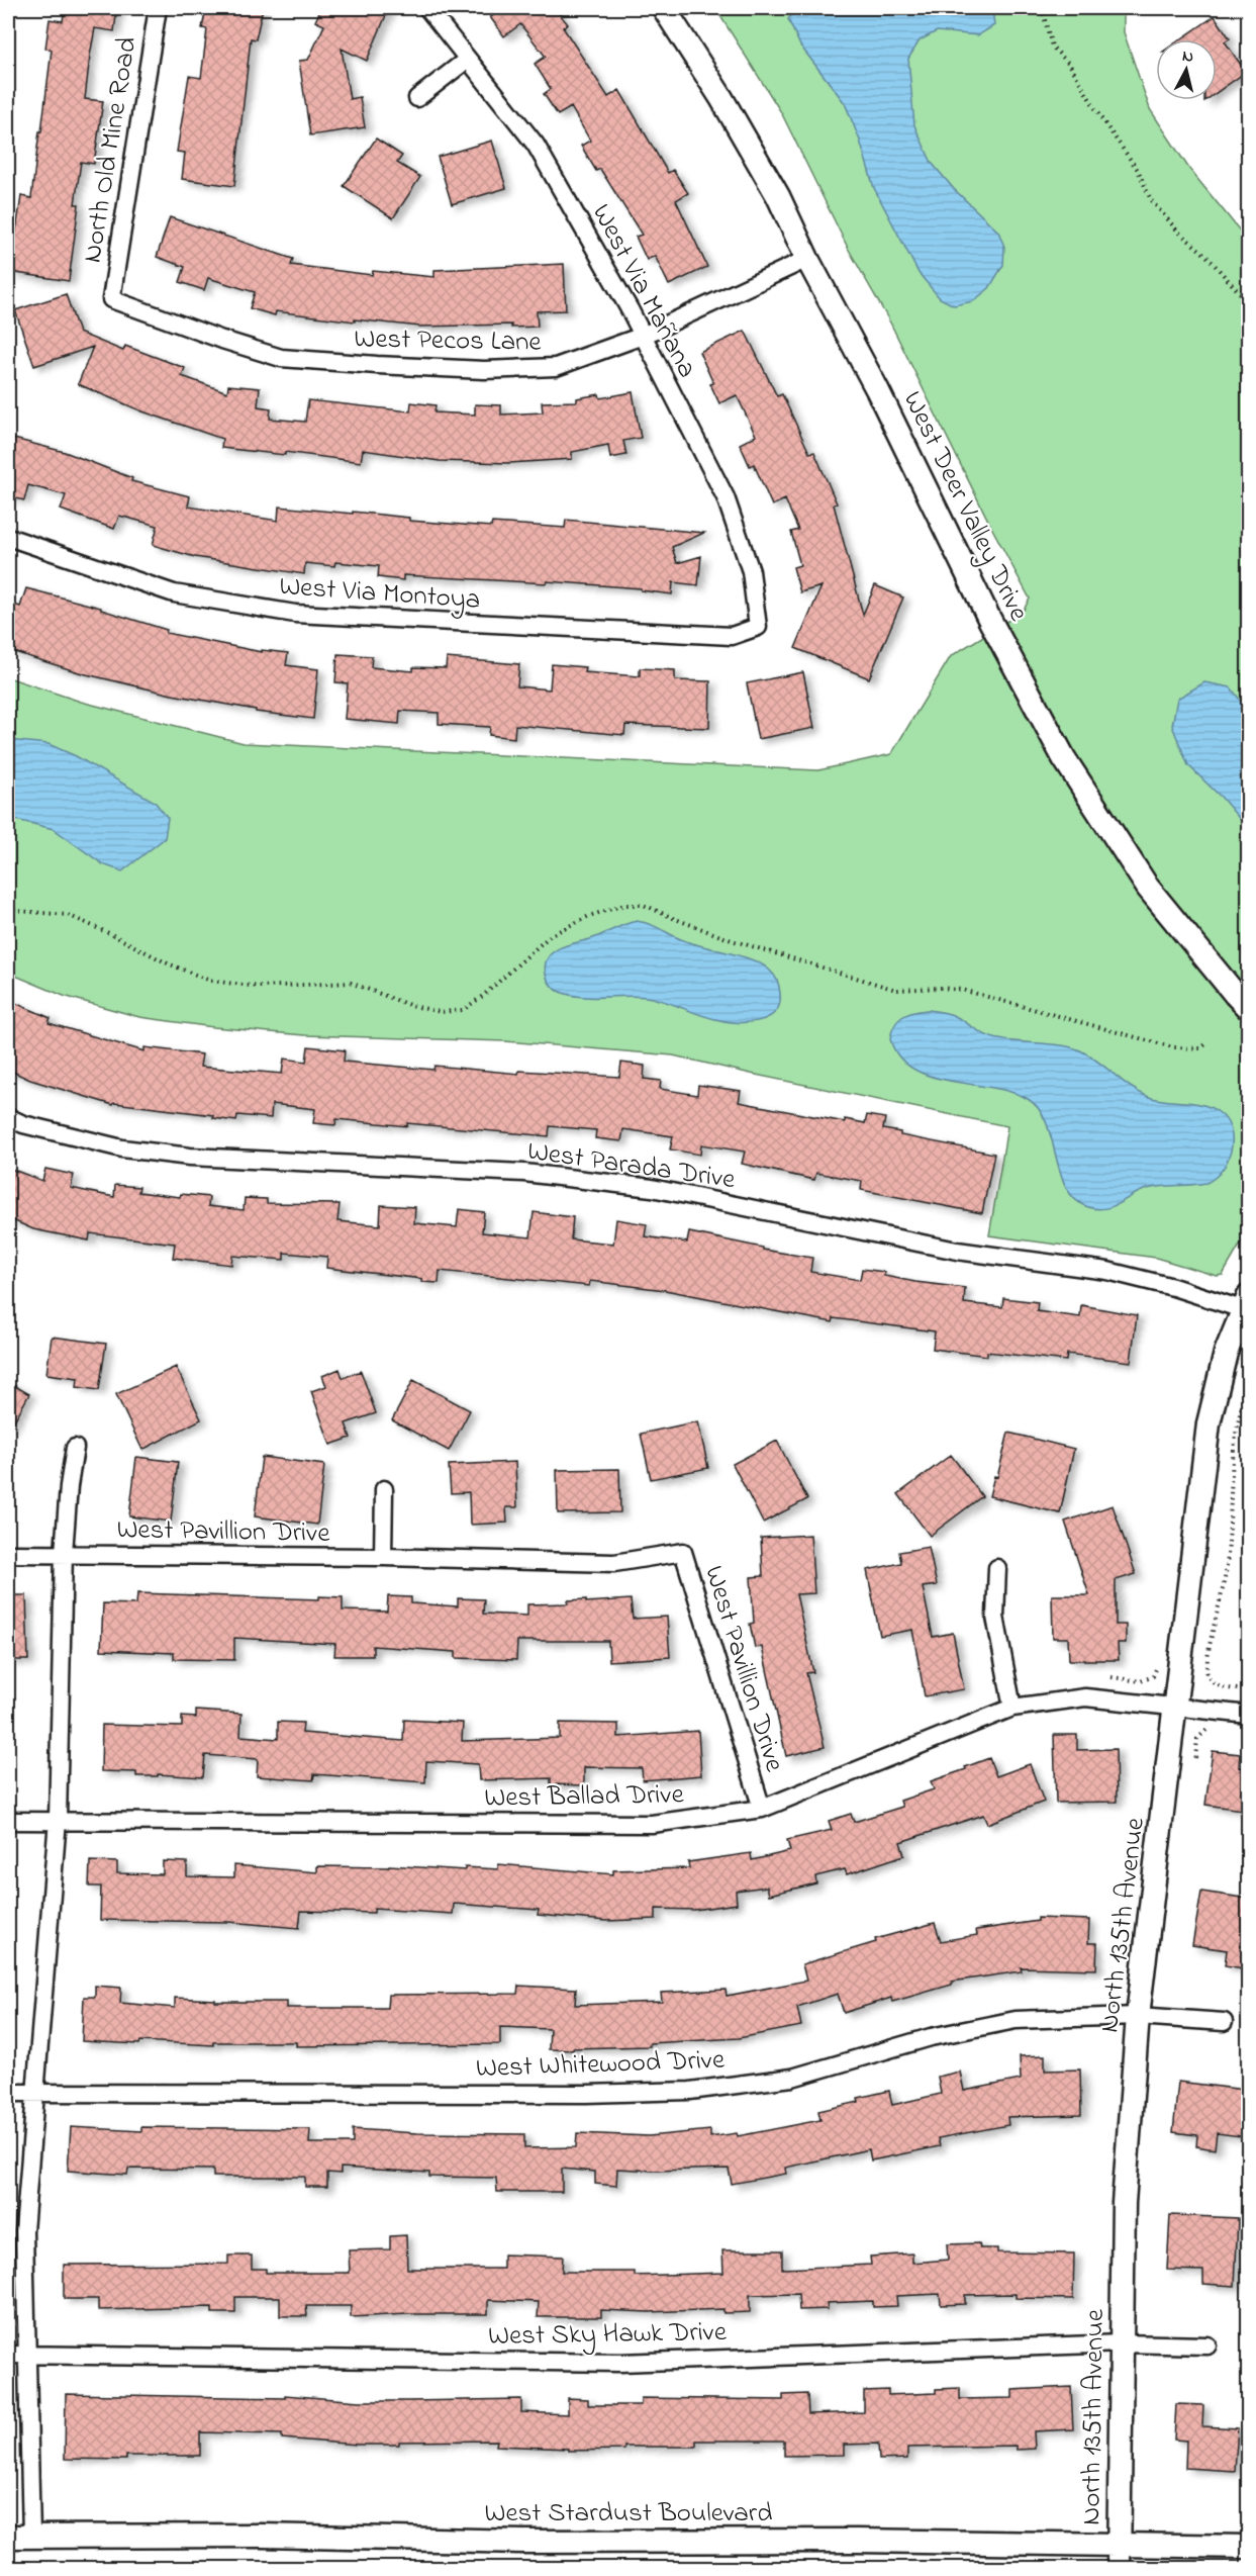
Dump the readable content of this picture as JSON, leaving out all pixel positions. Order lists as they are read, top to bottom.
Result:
{
  "streets": {
    "street": [
      "North Old Mine Road",
      "West Via Mañana",
      "West Pecos Lane",
      "West Deer Valley Drive",
      "West Via Montoya",
      "West Parada Drive",
      "West Pavillion Drive",
      "West Ballad Drive",
      "North 135th Avenue",
      "West Whitewood Drive",
      "West Sky Hawk Drive",
      "West Stardust Boulevard"
    ]
  },
  "crossings": [
    ["North Old Mine Road", "West Pecos Lane"],
    ["West Via Mañana", "West Pecos Lane"],
    ["West Via Mañana", "West Via Montoya"],
    ["West Pecos Lane", "West Deer Valley Drive"],
    ["West Parada Drive", "North 135th Avenue"],
    ["West Pavillion Drive", "West Ballad Drive"],
    ["West Ballad Drive", "North 135th Avenue"],
    ["North 135th Avenue", "West Whitewood Drive"],
    ["North 135th Avenue", "West Sky Hawk Drive"],
    ["North 135th Avenue", "West Stardust Boulevard"]
  ],
  "north": "top"
}
